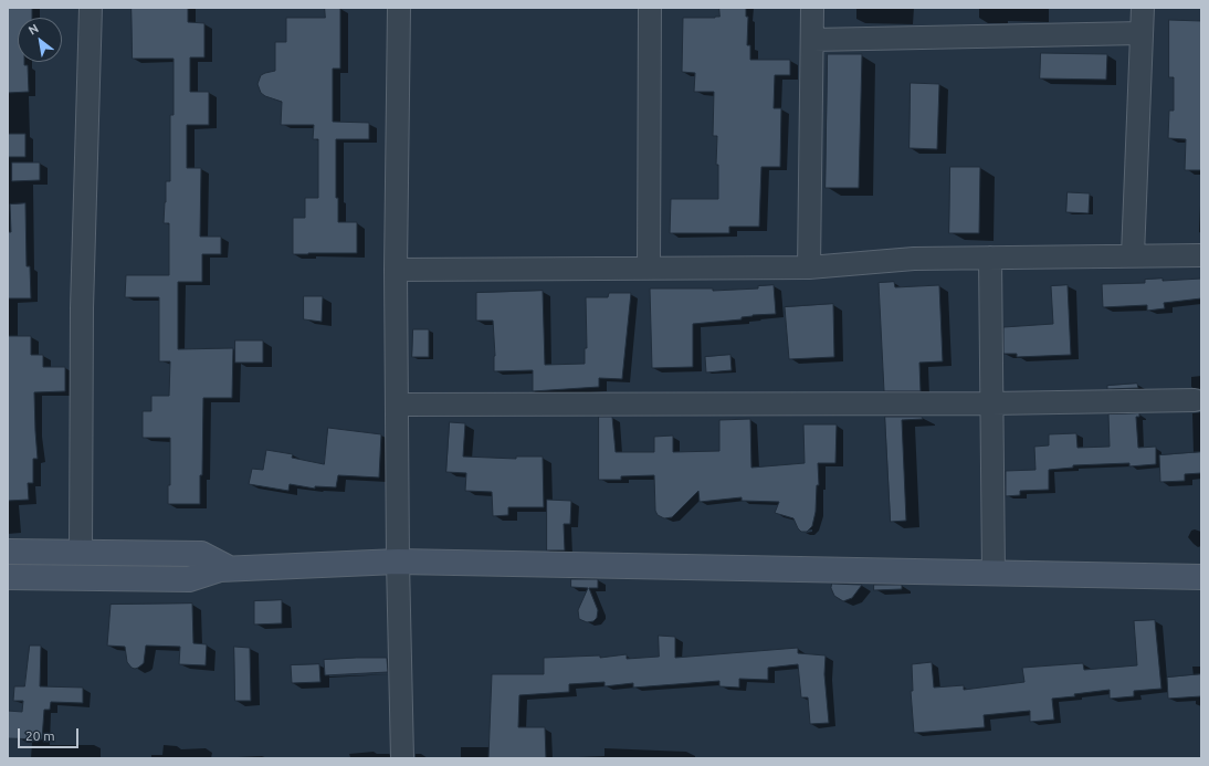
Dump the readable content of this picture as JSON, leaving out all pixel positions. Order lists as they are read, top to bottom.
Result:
{
  "scale_bar": "20 m",
  "north": "top left"
}
